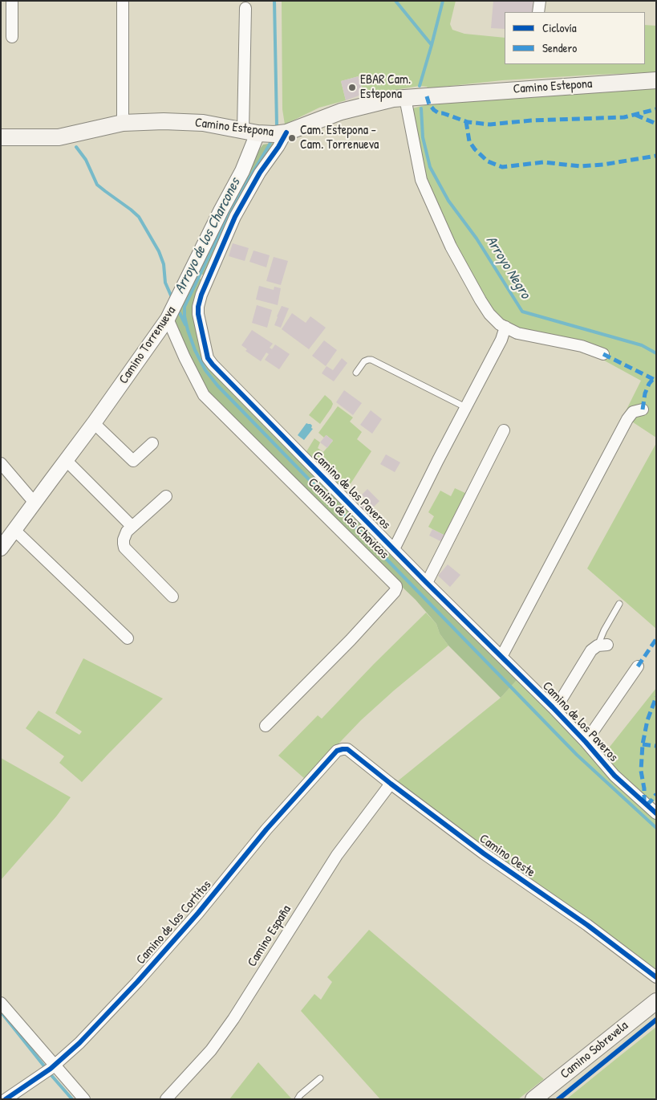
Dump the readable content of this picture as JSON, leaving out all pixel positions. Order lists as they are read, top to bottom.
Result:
{
  "streets": {
    "main road": ["Camino Estepona", "Camino Sobrevela"],
    "street": [
      "Camino Torrenueva",
      "Camino de los Paveros",
      "Camino de los Chavicos",
      "Camino Oeste",
      "Camino de los Cortitos",
      "Camino España"
    ]
  },
  "crossings": [
    ["Camino Estepona", "Camino Torrenueva"],
    ["Camino Torrenueva", "Camino de los Paveros"],
    ["Camino Torrenueva", "Camino de los Chavicos"],
    ["Camino Oeste", "Camino de los Cortitos"],
    ["Camino Oeste", "Camino España"]
  ],
  "water": ["Arroyo de los Charcones", "Arroyo Negro"],
  "places": ["EBAR Cam. Estepona", "Cam. Estepona - Cam. Torrenueva"],
  "legend": ["Ciclovía", "Sendero"]
}
